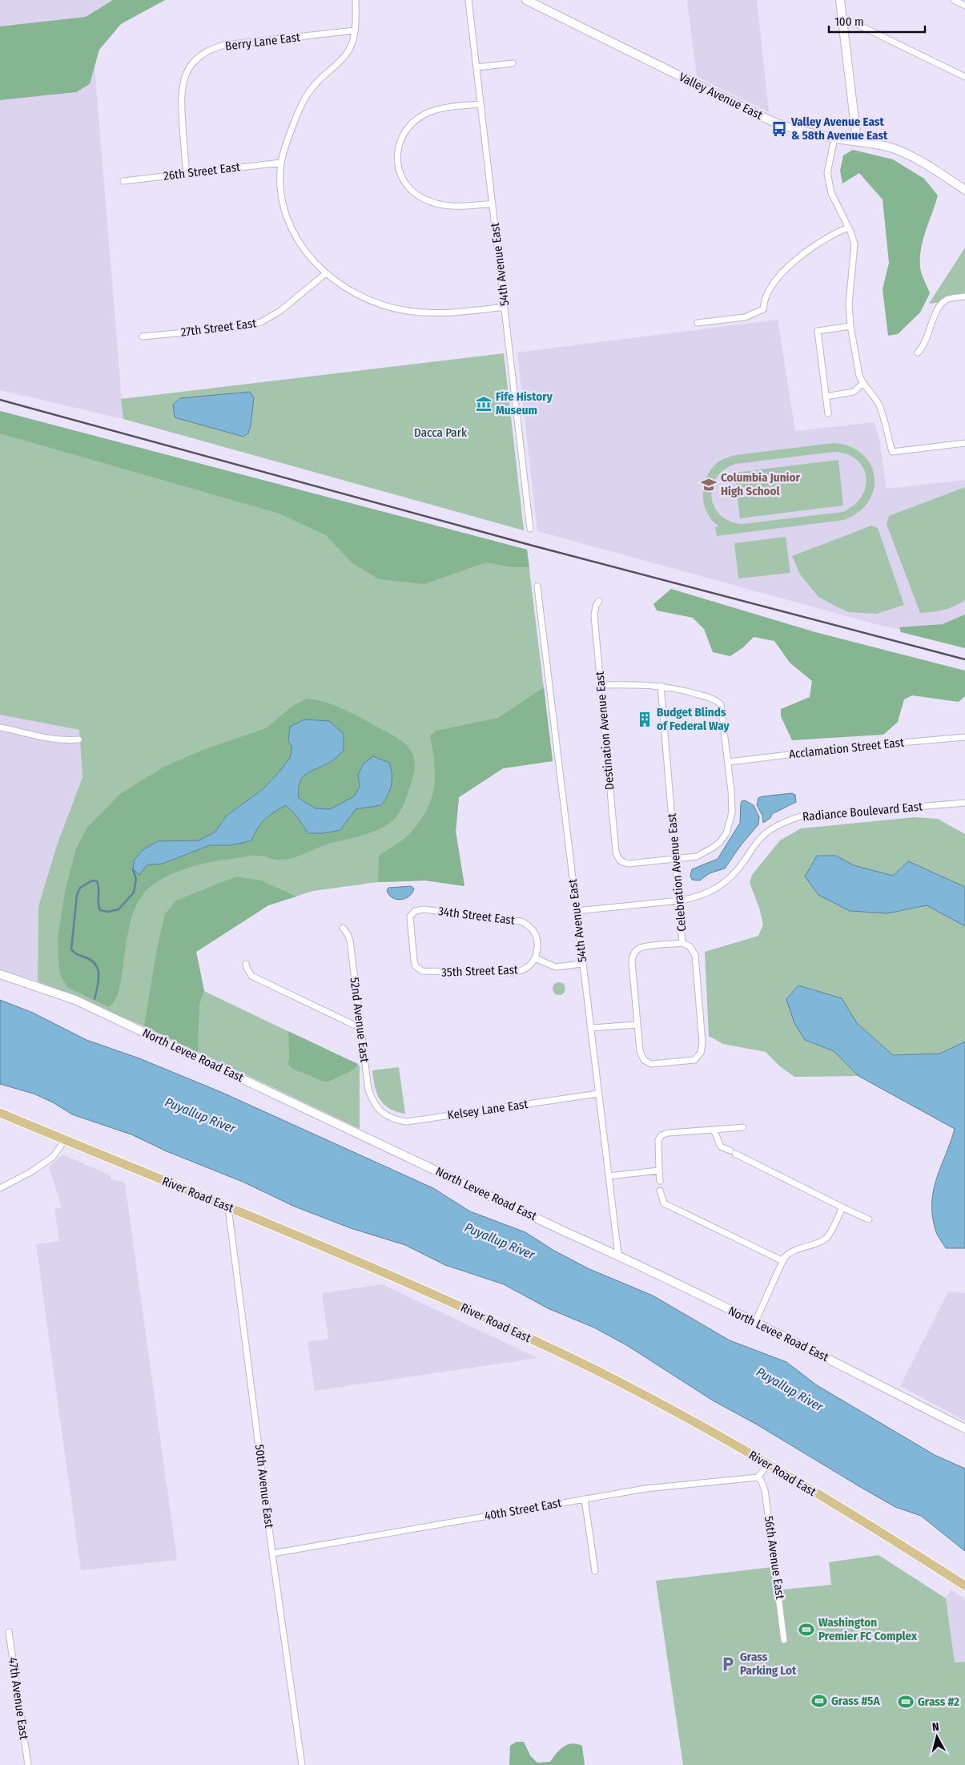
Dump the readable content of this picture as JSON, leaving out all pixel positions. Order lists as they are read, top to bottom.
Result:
{
  "streets": {
    "main road": ["River Road East"],
    "street": [
      "Berry Lane East",
      "Valley Avenue East",
      "26th Street East",
      "54th Avenue East",
      "27th Street East",
      "Destination Avenue East",
      "Acclamation Street East",
      "Radiance Boulevard East",
      "Celebration Avenue East",
      "34th Street East",
      "35th Street East",
      "52nd Avenue East",
      "North Levee Road East",
      "Kelsey Lane East",
      "50th Avenue East",
      "40th Street East",
      "56th Avenue East",
      "47th Avenue East"
    ]
  },
  "crossings": [
    ["Berry Lane East", "26th Street East"],
    ["54th Avenue East", "Radiance Boulevard East"],
    ["54th Avenue East", "35th Street East"],
    ["54th Avenue East", "North Levee Road East"],
    ["54th Avenue East", "Kelsey Lane East"],
    ["Destination Avenue East", "Celebration Avenue East"],
    ["Radiance Boulevard East", "Celebration Avenue East"],
    ["34th Street East", "35th Street East"],
    ["52nd Avenue East", "Kelsey Lane East"],
    ["River Road East", "50th Avenue East"],
    ["50th Avenue East", "40th Street East"],
    ["40th Street East", "56th Avenue East"]
  ],
  "water": ["Puyallup River"],
  "parks": ["Dacca Park"],
  "places": {
    "bus stop": ["Valley Avenue East & 58th Avenue East"],
    "museum": ["Fife History Museum"],
    "school or university": ["Columbia Junior High School"],
    "building": ["Budget Blinds of Federal Way"],
    "sports": ["Washington Premier FC Complex", "Grass #5A", "Grass #2"],
    "parking": ["Grass Parking Lot"]
  },
  "scale_bar": "100 m",
  "north": "top"
}
